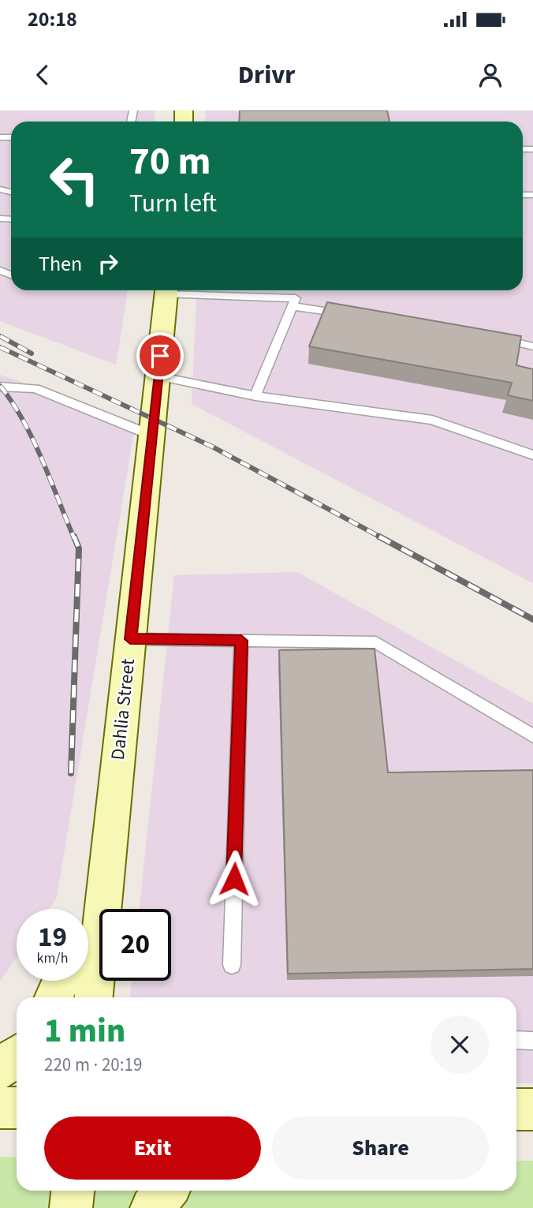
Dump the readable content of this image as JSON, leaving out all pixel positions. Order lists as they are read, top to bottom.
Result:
{
  "streets": {
    "street": ["Dahlia Street"]
  },
  "page": {
    "status": "20:18",
    "header": "Drivr",
    "turn": ["70 m", "Turn left"],
    "then": "Then",
    "speed": "19 km/h",
    "limit": "20",
    "heading": ["1 min", "220 m · 20:19"],
    "buttons": ["Exit", "Share"]
  }
}
